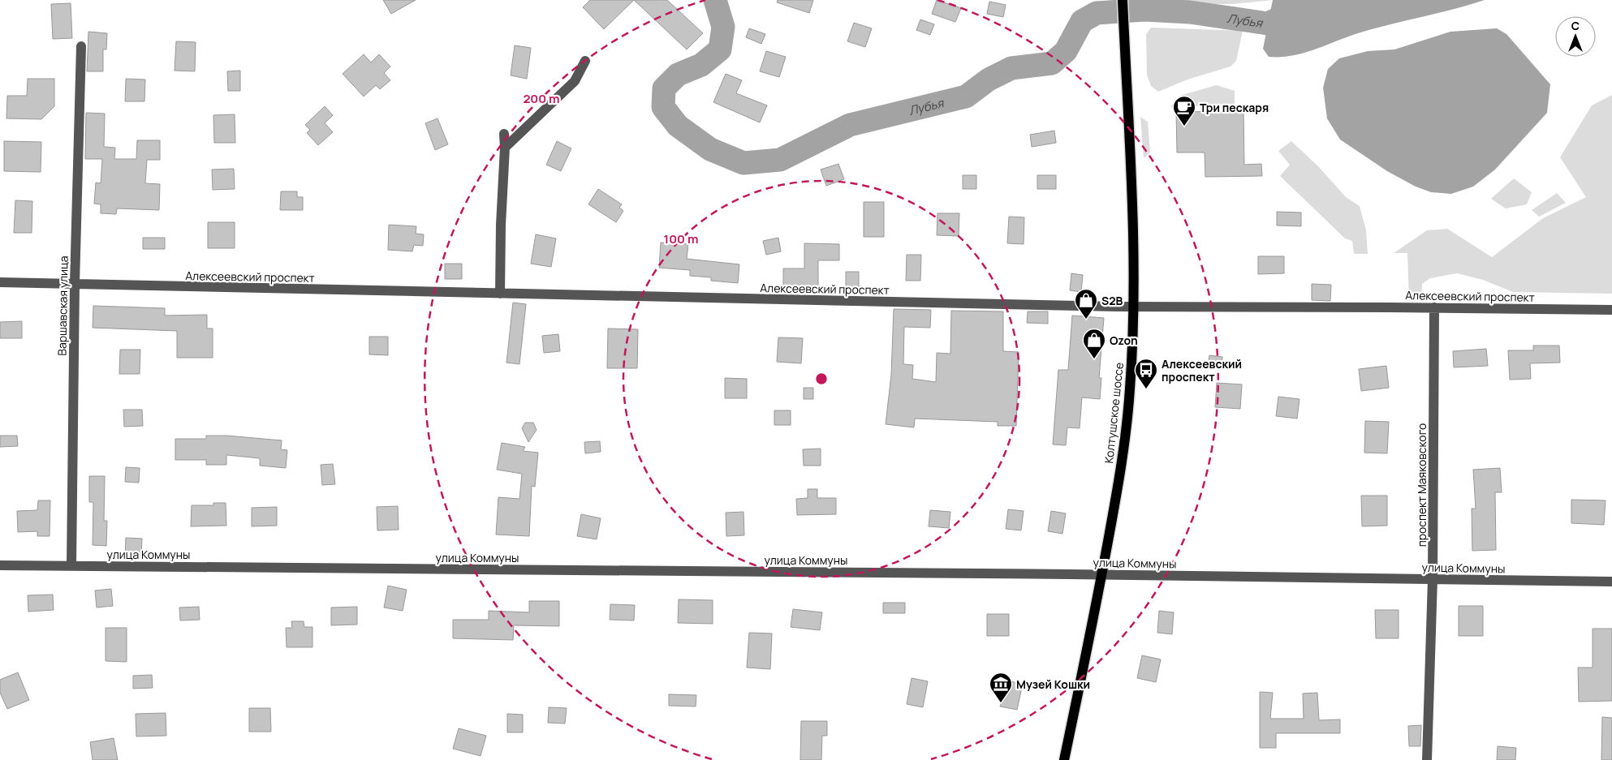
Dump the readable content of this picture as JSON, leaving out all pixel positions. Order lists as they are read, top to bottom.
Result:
{
  "streets": {
    "main road": ["Колтушское шоссе"],
    "street": [
      "Алексеевский проспект",
      "Варшавская улица",
      "проспект Маяковского",
      "улица Коммуны"
    ]
  },
  "crossings": [
    ["Алексеевский проспект", "Варшавская улица"],
    ["Алексеевский проспект", "Колтушское шоссе"],
    ["Алексеевский проспект", "проспект Маяковского"],
    ["Варшавская улица", "улица Коммуны"],
    ["Колтушское шоссе", "улица Коммуны"],
    ["проспект Маяковского", "улица Коммуны"]
  ],
  "water": ["Лубья"],
  "places": {
    "cafe": ["Три пескаря"],
    "shop": ["S2B", "Ozon"],
    "bus stop": ["Алексеевский проспект"],
    "museum": ["Музей Кошки"]
  },
  "north": "top",
  "rings": ["200 m", "100 m"]
}
